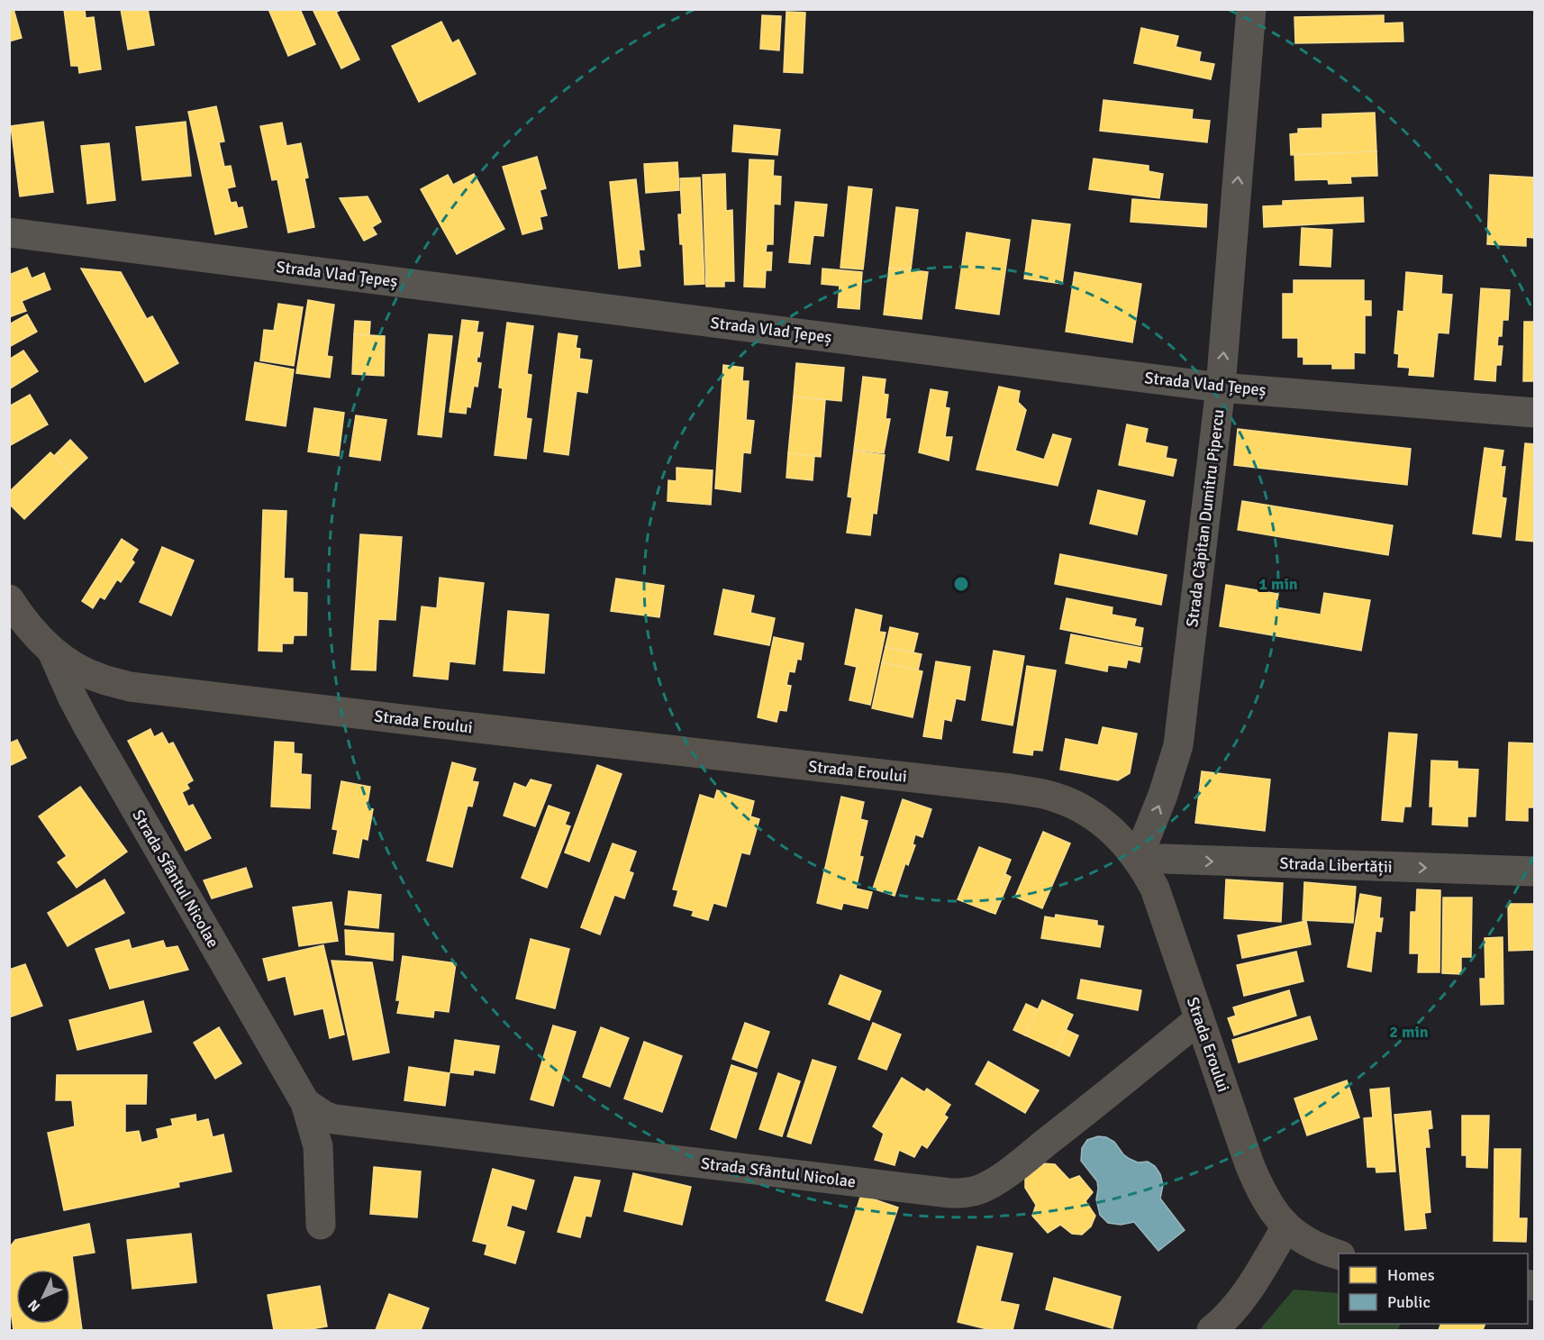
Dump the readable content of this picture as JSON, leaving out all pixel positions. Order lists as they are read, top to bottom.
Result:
{
  "streets": {
    "main road": ["Strada Eroului"],
    "street": [
      "Strada Vlad Țepeș",
      "Strada Căpitan Dumitru Pipercu",
      "Strada Libertății",
      "Strada Sfântul Nicolae"
    ]
  },
  "crossings": [
    ["Strada Vlad Țepeș", "Strada Căpitan Dumitru Pipercu"],
    ["Strada Căpitan Dumitru Pipercu", "Strada Eroului"],
    ["Strada Căpitan Dumitru Pipercu", "Strada Libertății"],
    ["Strada Eroului", "Strada Libertății"],
    ["Strada Eroului", "Strada Sfântul Nicolae"]
  ],
  "one_way": ["Strada Căpitan Dumitru Pipercu", "Strada Libertății"],
  "legend": ["Homes", "Public"],
  "north": "bottom left",
  "rings": ["1 min", "2 min"]
}
